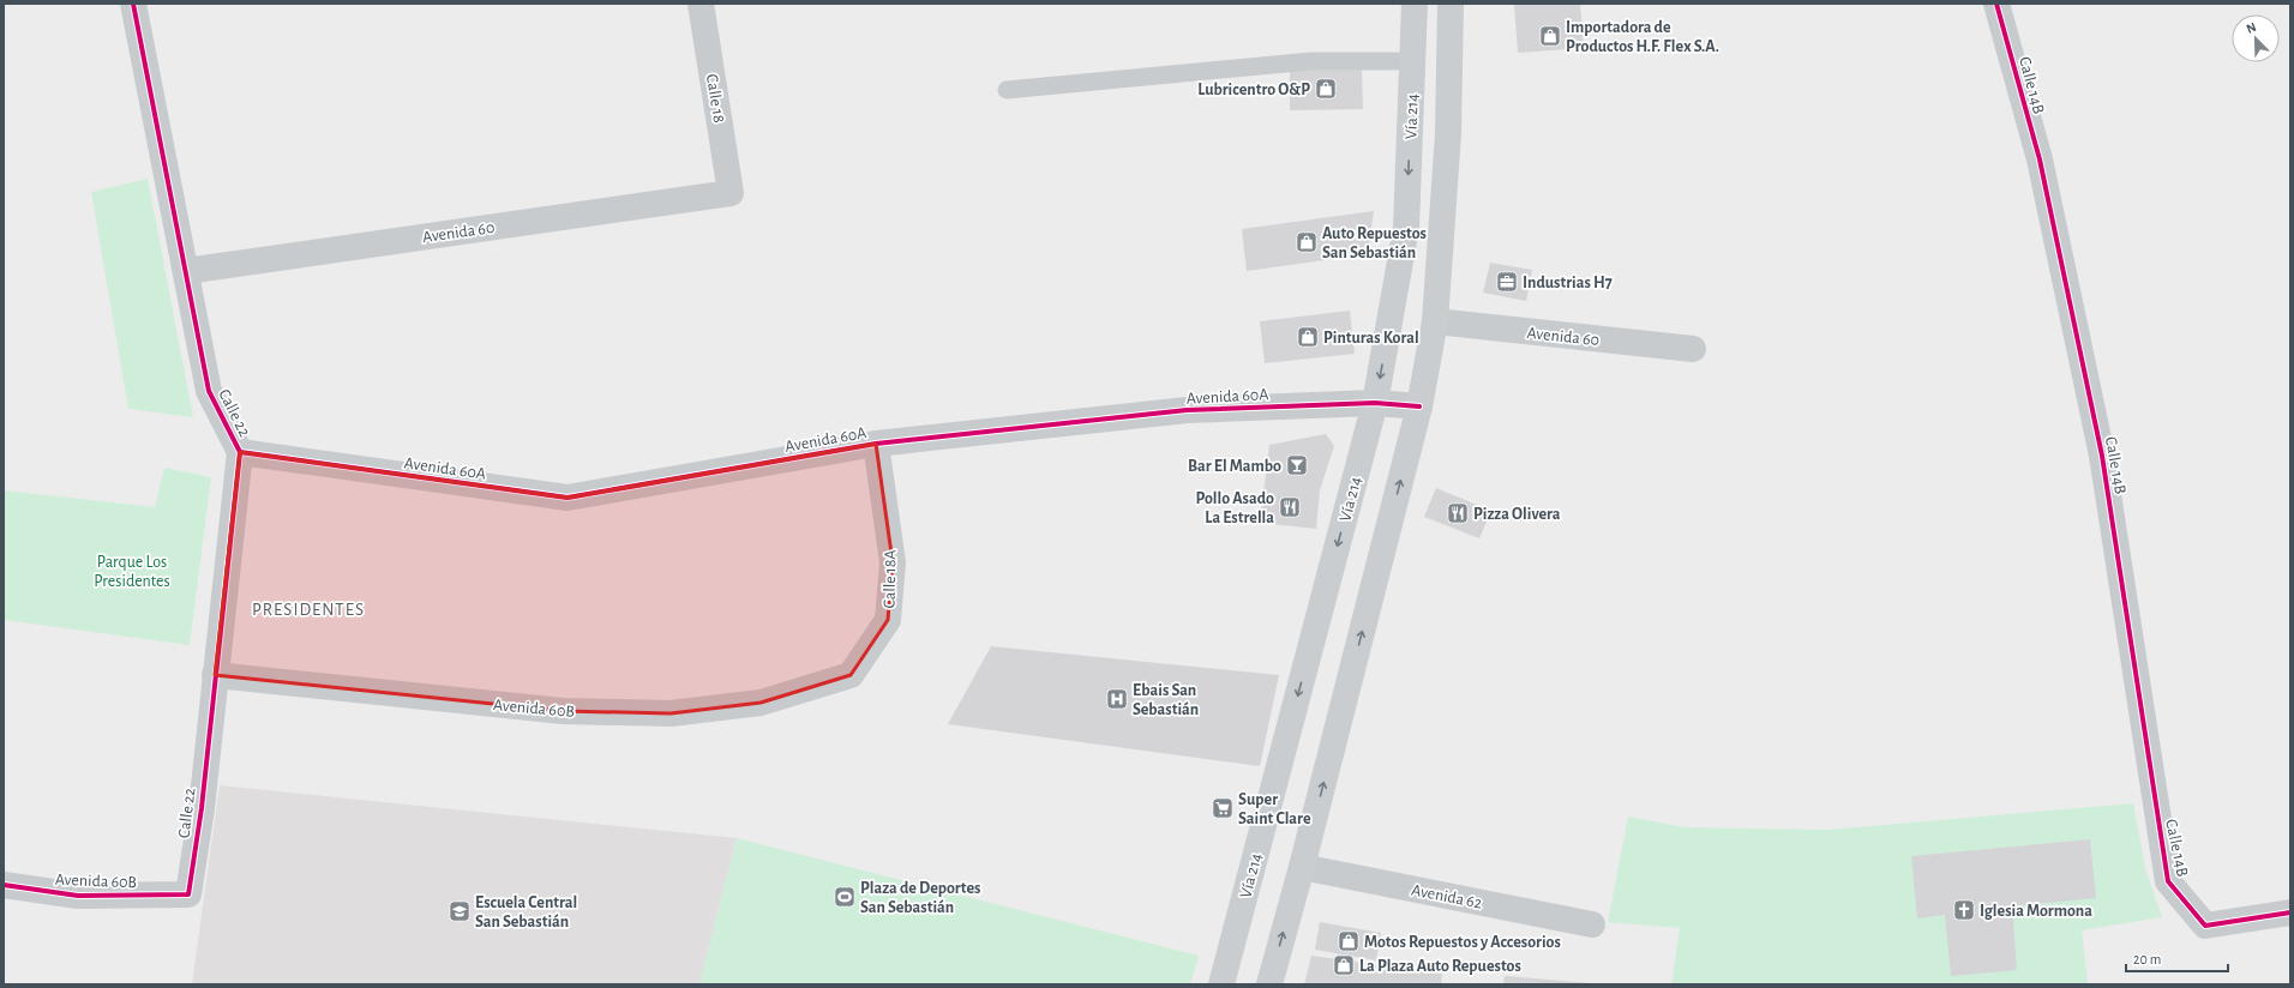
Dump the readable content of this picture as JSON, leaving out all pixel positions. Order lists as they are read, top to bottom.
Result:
{
  "streets": {
    "main road": ["Vía 214"],
    "street": [
      "Calle 14B",
      "Calle 18",
      "Avenida 60",
      "Avenida 60A",
      "Calle 22",
      "Calle 18A",
      "Avenida 60B",
      "Avenida 62"
    ]
  },
  "crossings": [
    ["Calle 18", "Avenida 60"],
    ["Vía 214", "Avenida 60A"],
    ["Avenida 60", "Calle 22"],
    ["Avenida 60A", "Calle 22"],
    ["Avenida 60A", "Calle 18A"],
    ["Calle 22", "Avenida 60B"],
    ["Calle 18A", "Avenida 60B"]
  ],
  "districts": ["PRESIDENTES"],
  "parks": ["Parque Los Presidentes"],
  "places": {
    "shop": [
      "Importadora de Productos H.F. Flex S.A.",
      "Lubricentro O&P",
      "Auto Repuestos San Sebastián",
      "Pinturas Koral",
      "Motos Repuestos y Accesorios",
      "La Plaza Auto Repuestos"
    ],
    "office": ["Industrias H7"],
    "bar": ["Bar El Mambo"],
    "restaurant": ["Pollo Asado La Estrella", "Pizza Olivera"],
    "hospital": ["Ebais San Sebastián"],
    "supermarket": ["Super Saint Clare"],
    "sports": ["Plaza de Deportes San Sebastián"],
    "church": ["Iglesia Mormona"],
    "school or university": ["Escuela Central San Sebastián"]
  },
  "scale_bar": "20 m",
  "north": "top left"
}
